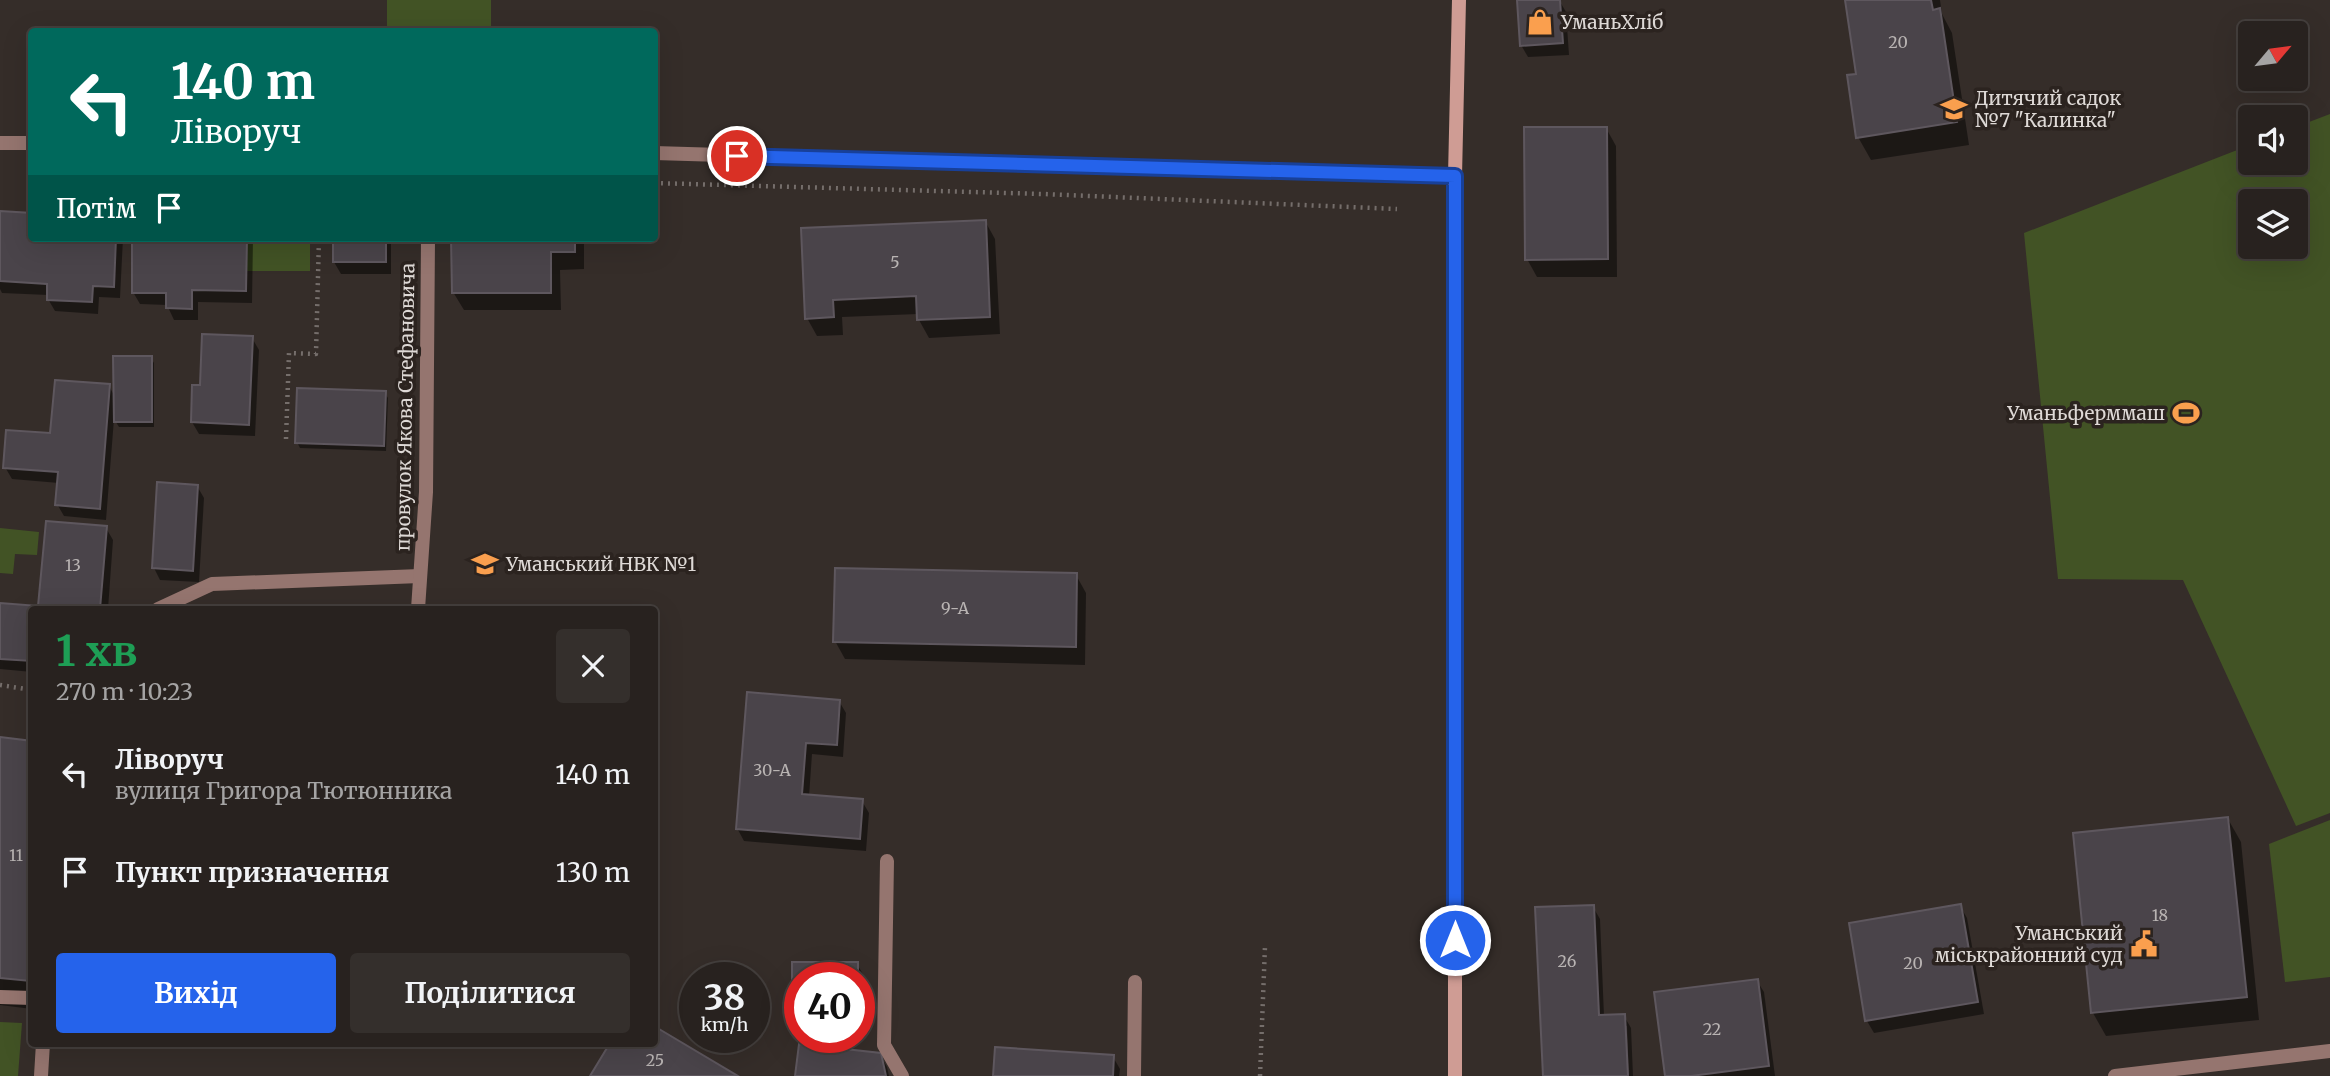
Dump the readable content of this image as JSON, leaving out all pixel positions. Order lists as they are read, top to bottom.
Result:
{
  "streets": {
    "street": ["провулок Якова Стефановича"]
  },
  "places": {
    "shop": ["УманьХліб"],
    "school or university": ["Дитячий садок №7 \"Калинка\"", "Уманський НВК №1"],
    "sports": ["Уманьферммаш"],
    "public building": ["Уманський міськрайонний суд"]
  },
  "house_numbers": [
    "20",
    "5",
    "13",
    "9-А",
    "30-А",
    "11",
    "18",
    "26",
    "20",
    "22",
    "25"
  ],
  "north": "top right",
  "page": {
    "turn": ["140 m", "Ліворуч"],
    "then": "Потім",
    "heading": ["1 хв", "270 m · 10:23"],
    "list": [
      {
        "name": "Ліворуч",
        "note": "вулиця Григора Тютюнника",
        "value": "140 m"
      },
      {
        "name": "Пункт призначення",
        "value": "130 m"
      }
    ],
    "buttons": ["Вихід", "Поділитися"],
    "speed": "38 km/h",
    "limit": "40"
  }
}
